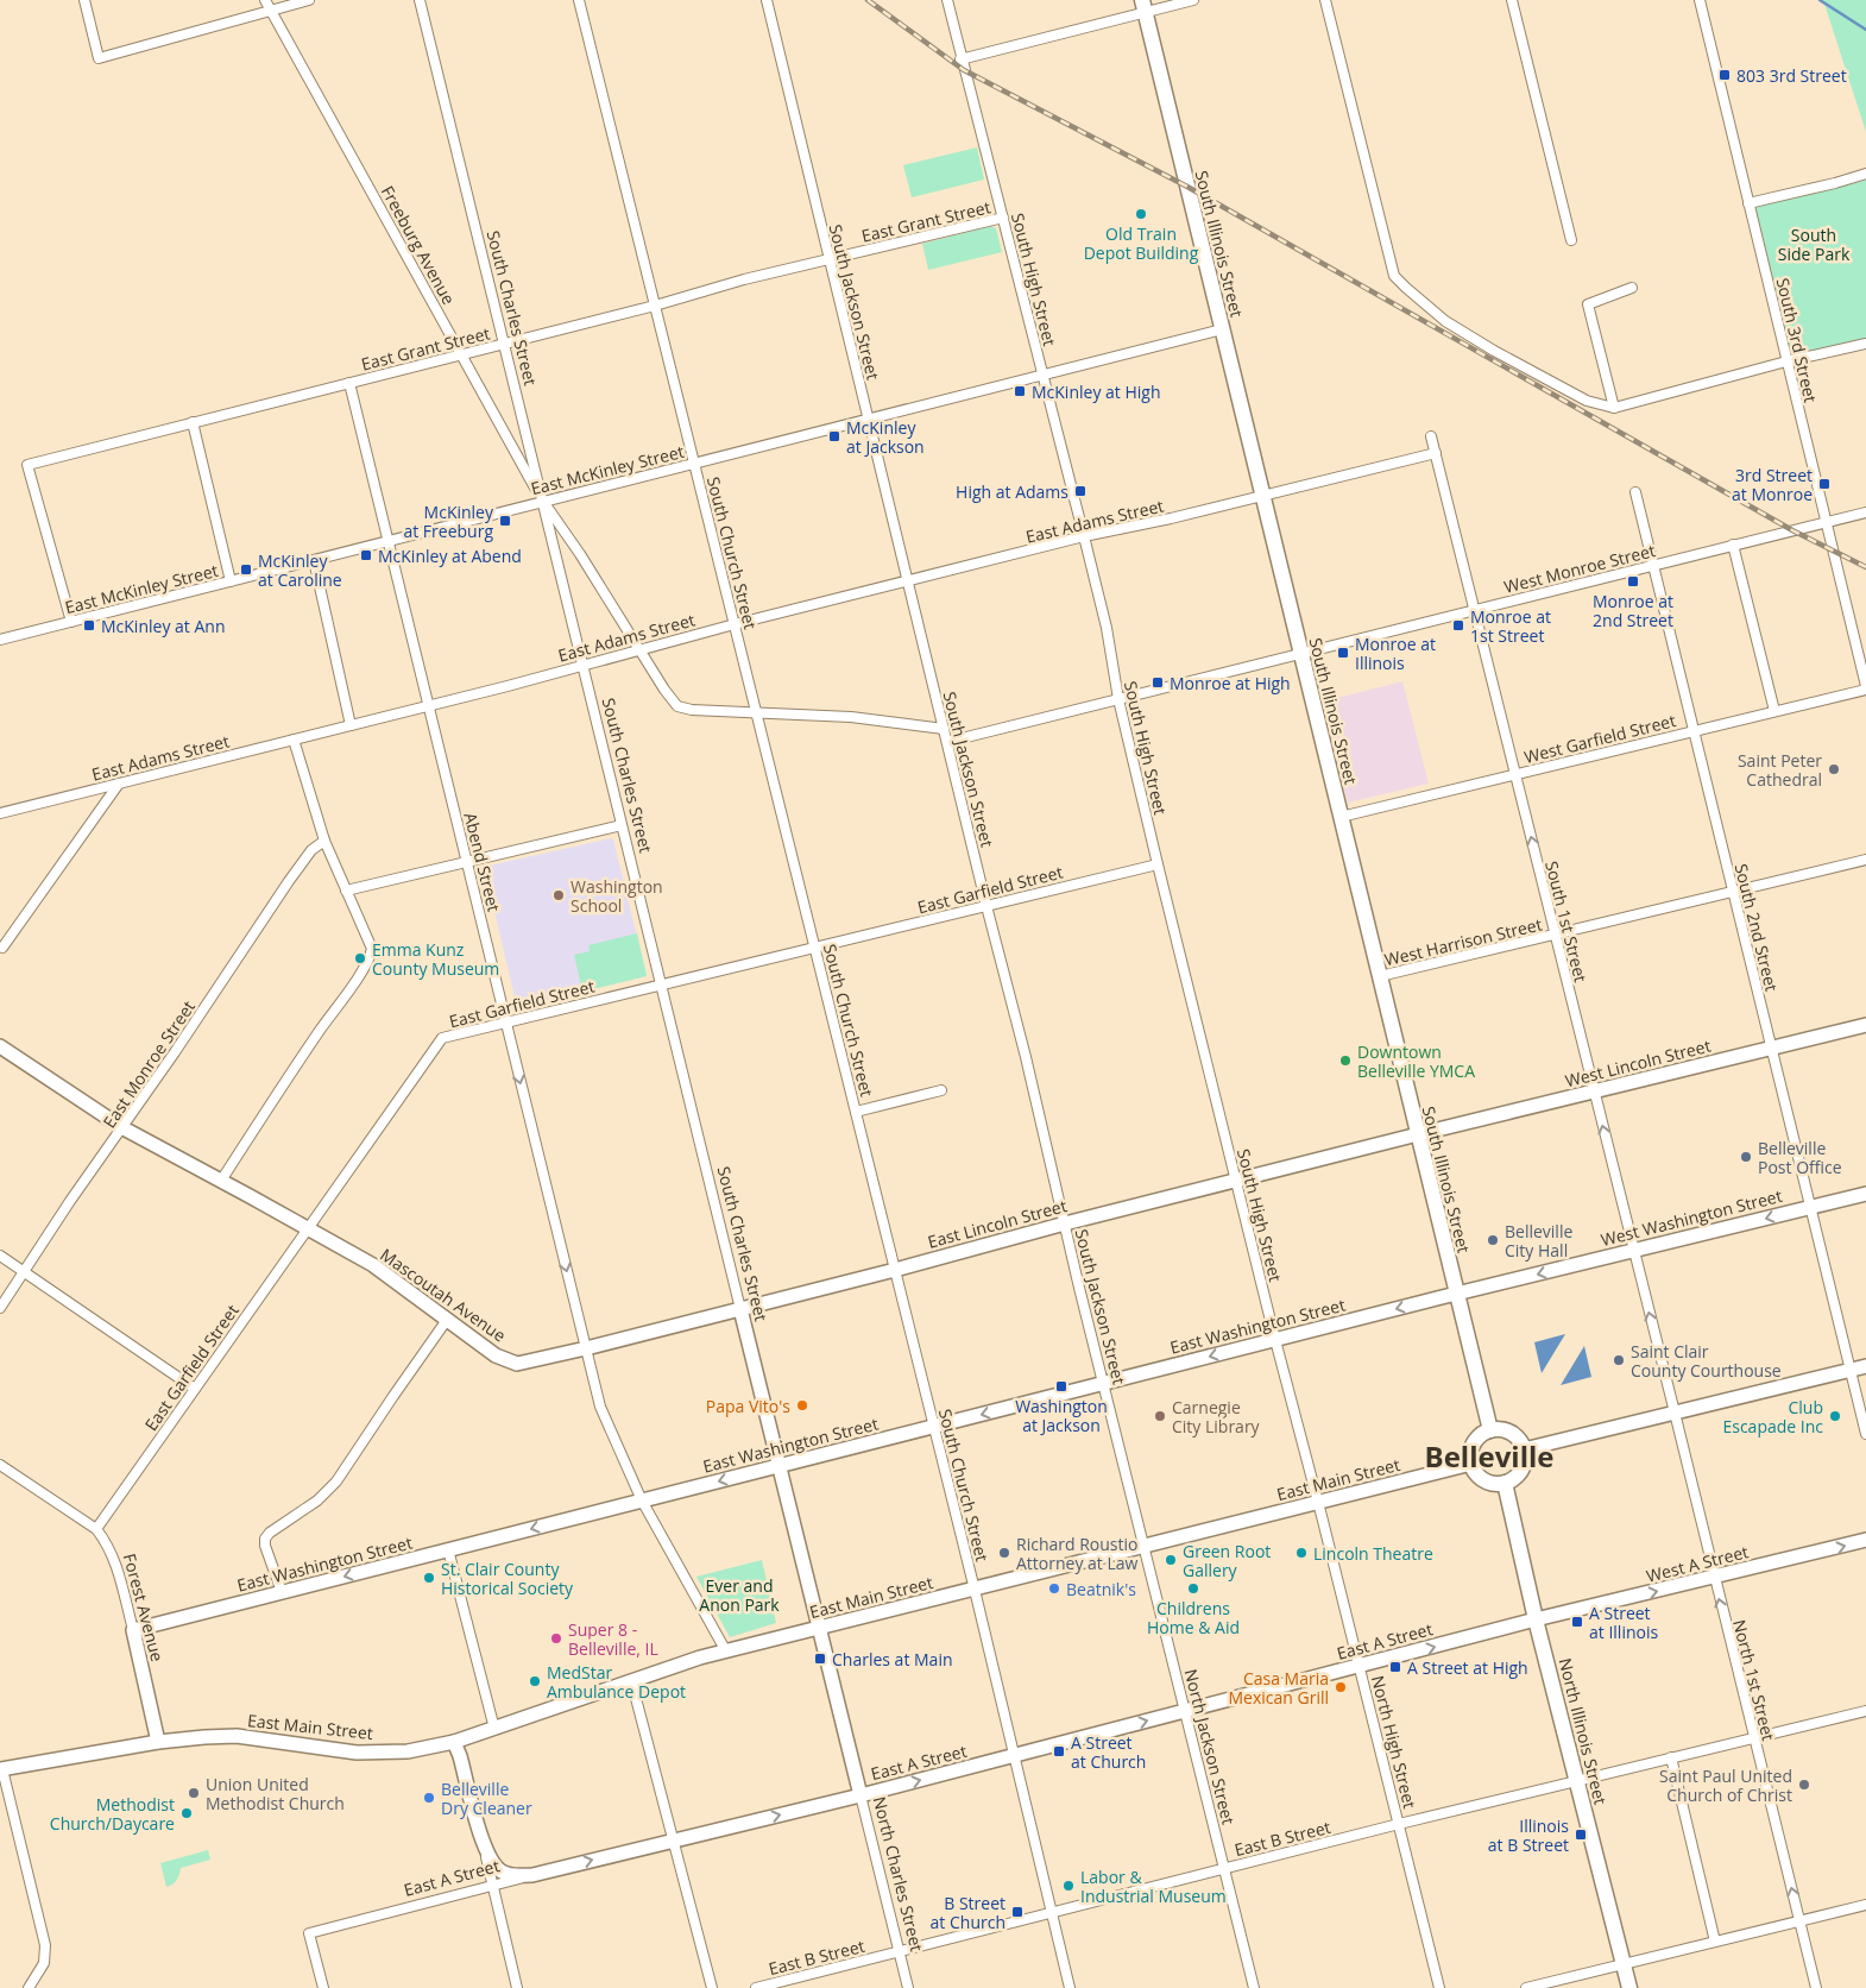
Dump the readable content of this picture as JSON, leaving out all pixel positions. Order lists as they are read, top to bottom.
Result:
{
  "streets": {
    "main road": ["South Illinois Street", "North Illinois Street"],
    "street": [
      "East Grant Street",
      "Freeburg Avenue",
      "South High Street",
      "South Jackson Street",
      "South Charles Street",
      "South 3rd Street",
      "East McKinley Street",
      "East Adams Street",
      "South Church Street",
      "West Monroe Street",
      "West Garfield Street",
      "Abend Street",
      "East Garfield Street",
      "South 1st Street",
      "South 2nd Street",
      "West Harrison Street",
      "West Lincoln Street",
      "East Monroe Street",
      "West Washington Street",
      "East Lincoln Street",
      "Mascoutah Avenue",
      "East Washington Street",
      "East Main Street",
      "West A Street",
      "Forest Avenue",
      "East A Street",
      "North 1st Street",
      "North High Street",
      "North Jackson Street",
      "East B Street",
      "North Charles Street"
    ]
  },
  "crossings": [
    ["East Grant Street", "Freeburg Avenue"],
    ["East Grant Street", "South High Street"],
    ["East Grant Street", "South Jackson Street"],
    ["East Grant Street", "South Charles Street"],
    ["East Grant Street", "East McKinley Street"],
    ["East Grant Street", "South Church Street"],
    ["East Grant Street", "Abend Street"],
    ["South Illinois Street", "East McKinley Street"],
    ["South Illinois Street", "East Adams Street"],
    ["South Illinois Street", "West Monroe Street"],
    ["South Illinois Street", "West Garfield Street"],
    ["South Illinois Street", "West Harrison Street"],
    ["South Illinois Street", "West Lincoln Street"],
    ["South Illinois Street", "West Washington Street"],
    ["South Illinois Street", "East Lincoln Street"],
    ["South Illinois Street", "East Washington Street"],
    ["South Illinois Street", "East Main Street"],
    ["South Illinois Street", "North Illinois Street"],
    ["Freeburg Avenue", "South Charles Street"],
    ["Freeburg Avenue", "East McKinley Street"],
    ["Freeburg Avenue", "East Adams Street"],
    ["Freeburg Avenue", "South Church Street"],
    ["South High Street", "East McKinley Street"],
    ["South High Street", "East Adams Street"],
    ["South High Street", "East Garfield Street"],
    ["South High Street", "East Lincoln Street"],
    ["South High Street", "East Washington Street"],
    ["South High Street", "East Main Street"],
    ["South High Street", "North High Street"],
    ["South Jackson Street", "East McKinley Street"],
    ["South Jackson Street", "East Adams Street"],
    ["South Jackson Street", "East Garfield Street"],
    ["South Jackson Street", "East Lincoln Street"],
    ["South Jackson Street", "East Washington Street"],
    ["South Jackson Street", "East Main Street"],
    ["South Jackson Street", "North Jackson Street"],
    ["South Charles Street", "East McKinley Street"],
    ["South Charles Street", "East Adams Street"],
    ["South Charles Street", "East Garfield Street"],
    ["South Charles Street", "East Lincoln Street"],
    ["South Charles Street", "East Washington Street"],
    ["South Charles Street", "East Main Street"],
    ["South Charles Street", "North Charles Street"],
    ["South 3rd Street", "West Monroe Street"],
    ["South 3rd Street", "West Garfield Street"],
    ["East McKinley Street", "South Church Street"],
    ["East McKinley Street", "Abend Street"],
    ["East Adams Street", "South Church Street"],
    ["East Adams Street", "Abend Street"],
    ["East Adams Street", "South 1st Street"],
    ["South Church Street", "East Garfield Street"],
    ["South Church Street", "East Lincoln Street"],
    ["South Church Street", "East Washington Street"],
    ["South Church Street", "East Main Street"],
    ["South Church Street", "East A Street"],
    ["South Church Street", "East B Street"],
    ["West Monroe Street", "South 1st Street"],
    ["West Monroe Street", "South 2nd Street"],
    ["West Garfield Street", "South 1st Street"],
    ["West Garfield Street", "South 2nd Street"],
    ["Abend Street", "East Garfield Street"],
    ["Abend Street", "East Lincoln Street"],
    ["Abend Street", "Mascoutah Avenue"],
    ["East Garfield Street", "Mascoutah Avenue"],
    ["East Garfield Street", "Forest Avenue"],
    ["South 1st Street", "West Harrison Street"],
    ["South 1st Street", "West Lincoln Street"],
    ["South 1st Street", "West Washington Street"],
    ["South 1st Street", "North 1st Street"],
    ["South 2nd Street", "West Harrison Street"],
    ["South 2nd Street", "West Lincoln Street"],
    ["South 2nd Street", "West Washington Street"],
    ["West Lincoln Street", "East Lincoln Street"],
    ["East Monroe Street", "Mascoutah Avenue"],
    ["West Washington Street", "East Washington Street"],
    ["East Lincoln Street", "Mascoutah Avenue"],
    ["East Washington Street", "Forest Avenue"],
    ["East Main Street", "Forest Avenue"],
    ["East Main Street", "North Illinois Street"],
    ["East Main Street", "North High Street"],
    ["East Main Street", "North Jackson Street"],
    ["East Main Street", "North Charles Street"],
    ["West A Street", "East A Street"],
    ["West A Street", "North 1st Street"],
    ["West A Street", "North Illinois Street"],
    ["East A Street", "North Illinois Street"],
    ["East A Street", "North High Street"],
    ["East A Street", "North Jackson Street"],
    ["East A Street", "North Charles Street"],
    ["North 1st Street", "East B Street"],
    ["North Illinois Street", "East B Street"],
    ["North High Street", "East B Street"],
    ["North Jackson Street", "East B Street"],
    ["East B Street", "North Charles Street"]
  ],
  "one_way": [
    "South 1st Street",
    "West Washington Street",
    "East Washington Street",
    "West A Street",
    "East A Street",
    "North 1st Street"
  ],
  "districts": ["Belleville"],
  "parks": ["South Side Park", "Ever and Anon Park"],
  "places": {
    "transit": [
      "803 3rd Street",
      "McKinley at High",
      "McKinley at Jackson",
      "3rd Street at Monroe",
      "High at Adams",
      "McKinley at Freeburg",
      "McKinley at Abend",
      "McKinley at Caroline",
      "Monroe at 2nd Street",
      "McKinley at Ann",
      "Monroe at 1st Street",
      "Monroe at Illinois",
      "Monroe at High",
      "Washington at Jackson",
      "A Street at Illinois",
      "Charles at Main",
      "A Street at High",
      "A Street at Church",
      "Illinois at B Street",
      "B Street at Church"
    ],
    "other": [
      "Old Train Depot Building",
      "Saint Peter Cathedral",
      "Washington School",
      "Emma Kunz County Museum",
      "Downtown Belleville YMCA",
      "Belleville Post Office",
      "Belleville City Hall",
      "Saint Clair County Courthouse",
      "Papa Vito's",
      "Carnegie City Library",
      "Club Escapade Inc",
      "Richard Roustio Attorney at Law",
      "Lincoln Theatre",
      "Green Root Gallery",
      "St. Clair County Historical Society",
      "Beatnik's",
      "Childrens Home & Aid",
      "Super 8 - Belleville, IL",
      "MedStar Ambulance Depot",
      "Casa Maria Mexican Grill",
      "Saint Paul United Church of Christ",
      "Union United Methodist Church",
      "Belleville Dry Cleaner",
      "Methodist Church/Daycare",
      "Labor & Industrial Museum"
    ]
  }
}
